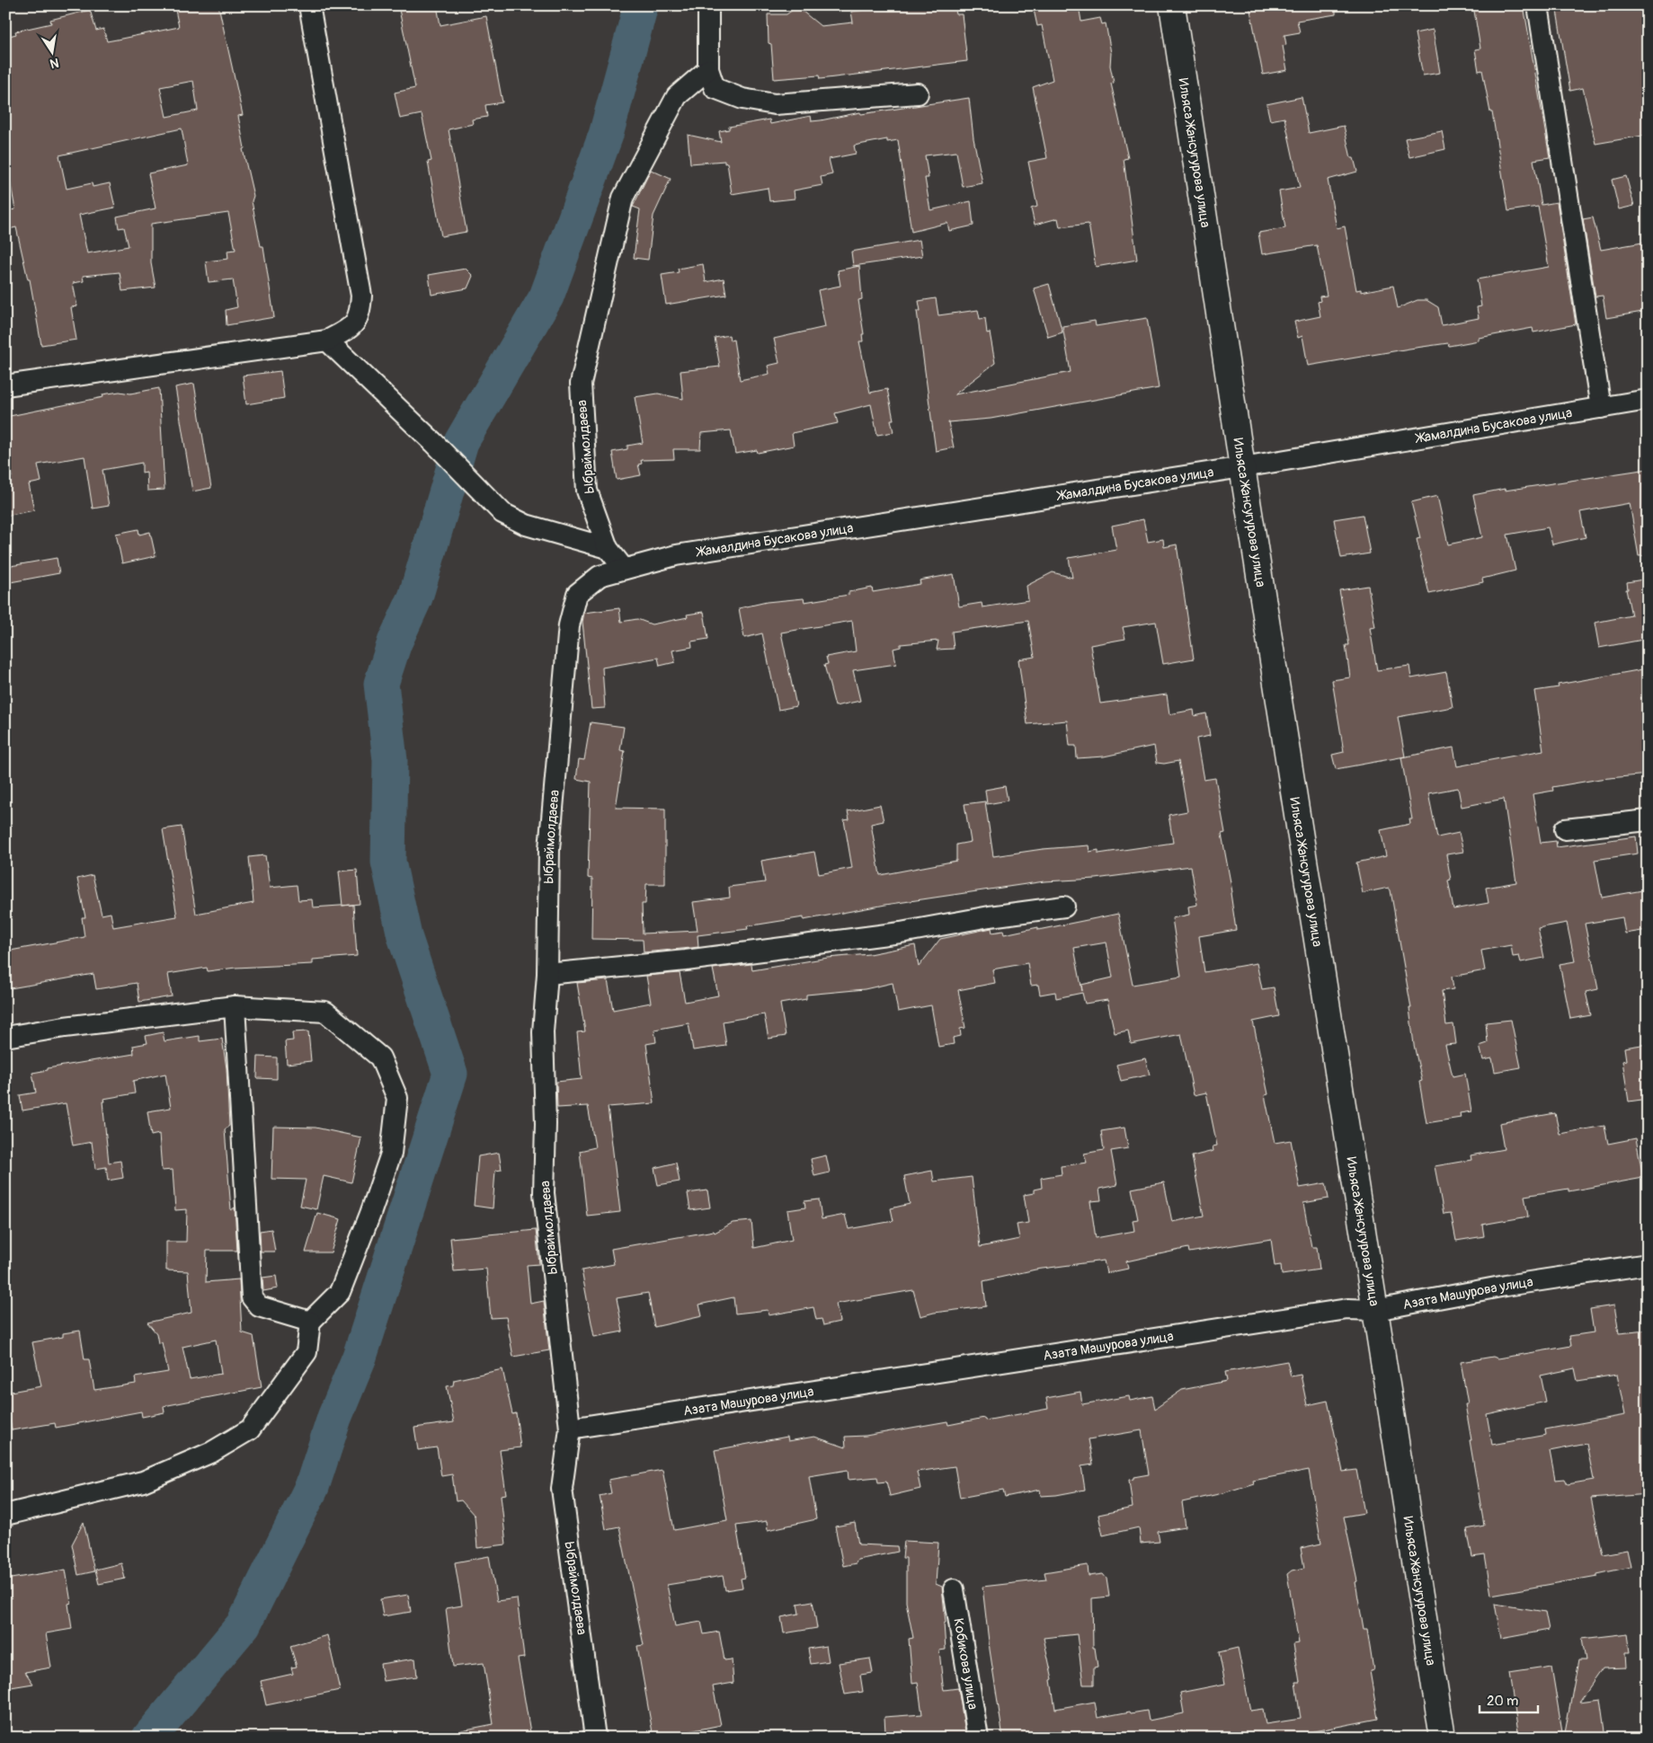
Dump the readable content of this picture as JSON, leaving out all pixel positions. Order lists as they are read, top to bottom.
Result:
{
  "streets": {
    "street": [
      "Ильяса Жансугурова улица",
      "Жамалдина Бусакова улица",
      "Ыбраймолдаева",
      "Азата Машурова улица",
      "Кобикова улица"
    ]
  },
  "crossings": [
    ["Ильяса Жансугурова улица", "Жамалдина Бусакова улица"],
    ["Ильяса Жансугурова улица", "Азата Машурова улица"],
    ["Жамалдина Бусакова улица", "Ыбраймолдаева"],
    ["Ыбраймолдаева", "Азата Машурова улица"]
  ],
  "scale_bar": "20 m",
  "north": "bottom"
}
